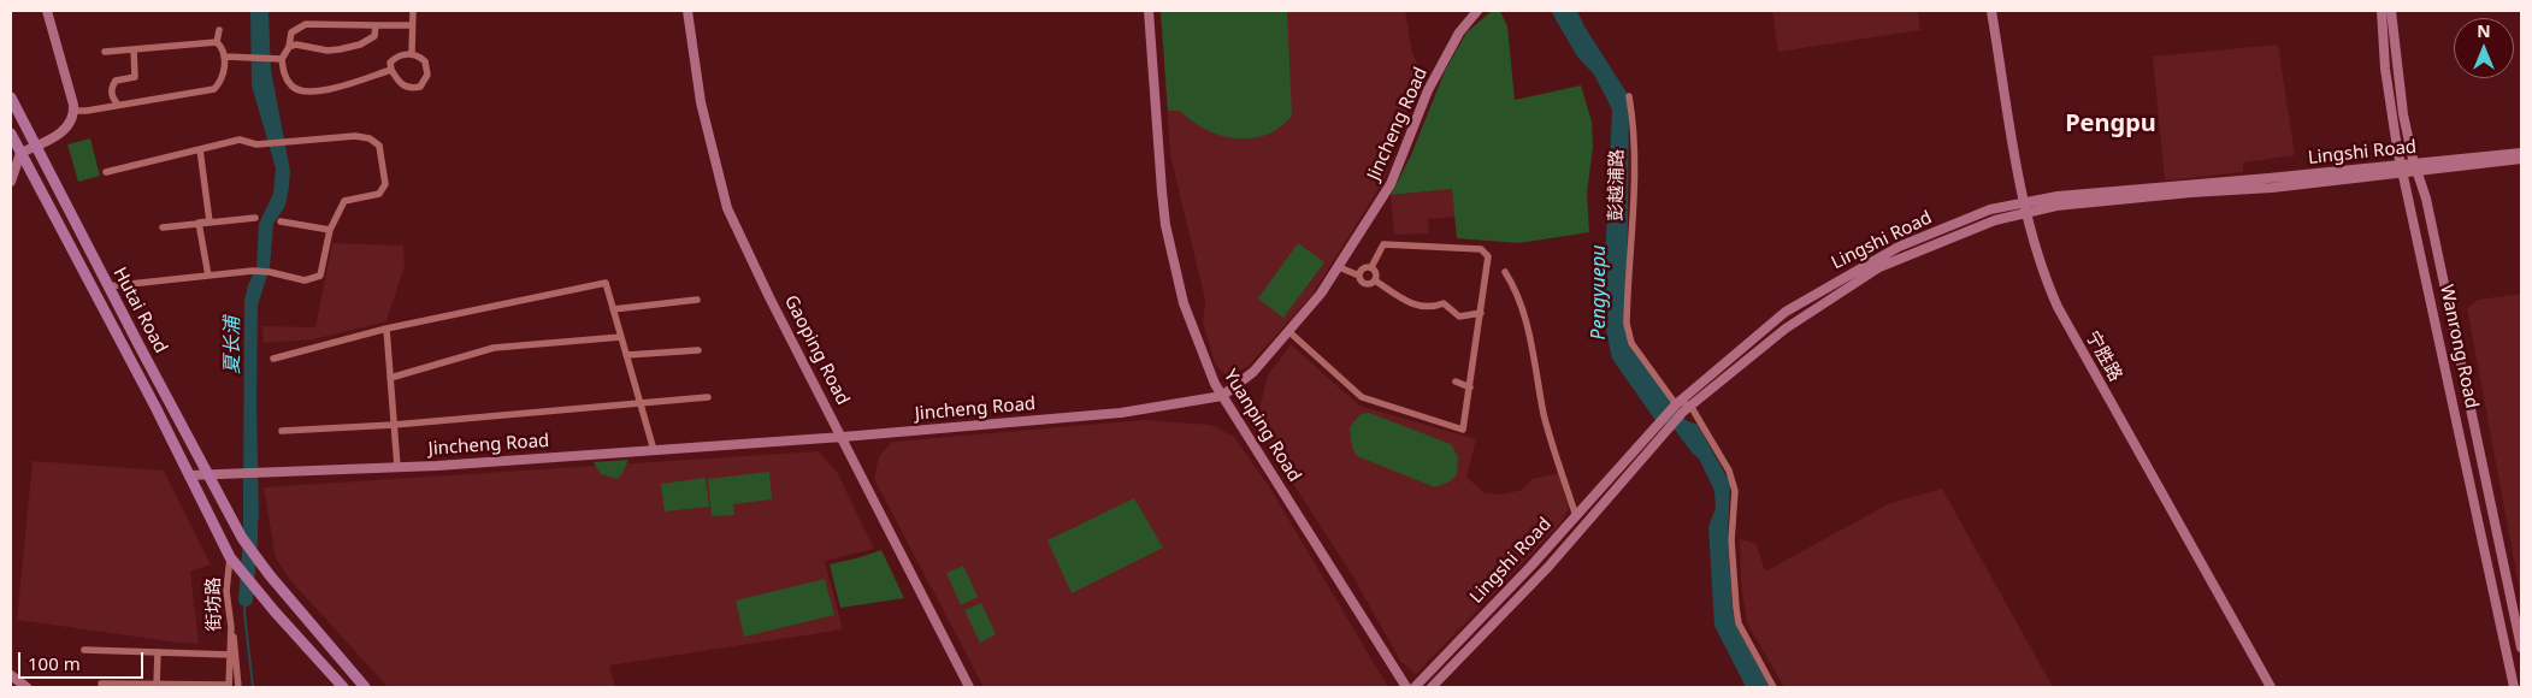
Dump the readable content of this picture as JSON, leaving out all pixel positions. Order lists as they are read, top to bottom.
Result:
{
  "streets": {
    "main road": ["Hutai Road"],
    "street": [
      "Jincheng Road",
      "Lingshi Road",
      "彭越浦路",
      "Wanrong Road",
      "Gaoping Road",
      "宁胜路",
      "Yuanping Road",
      "街坊路"
    ]
  },
  "crossings": [
    ["Jincheng Road", "Hutai Road"],
    ["Jincheng Road", "Gaoping Road"],
    ["Jincheng Road", "Yuanping Road"],
    ["Lingshi Road", "彭越浦路"],
    ["Lingshi Road", "Wanrong Road"],
    ["Lingshi Road", "宁胜路"],
    ["Hutai Road", "街坊路"]
  ],
  "districts": ["Pengpu"],
  "water": ["Pengyuepu", "夏长浦"],
  "scale_bar": "100 m",
  "north": "top"
}
